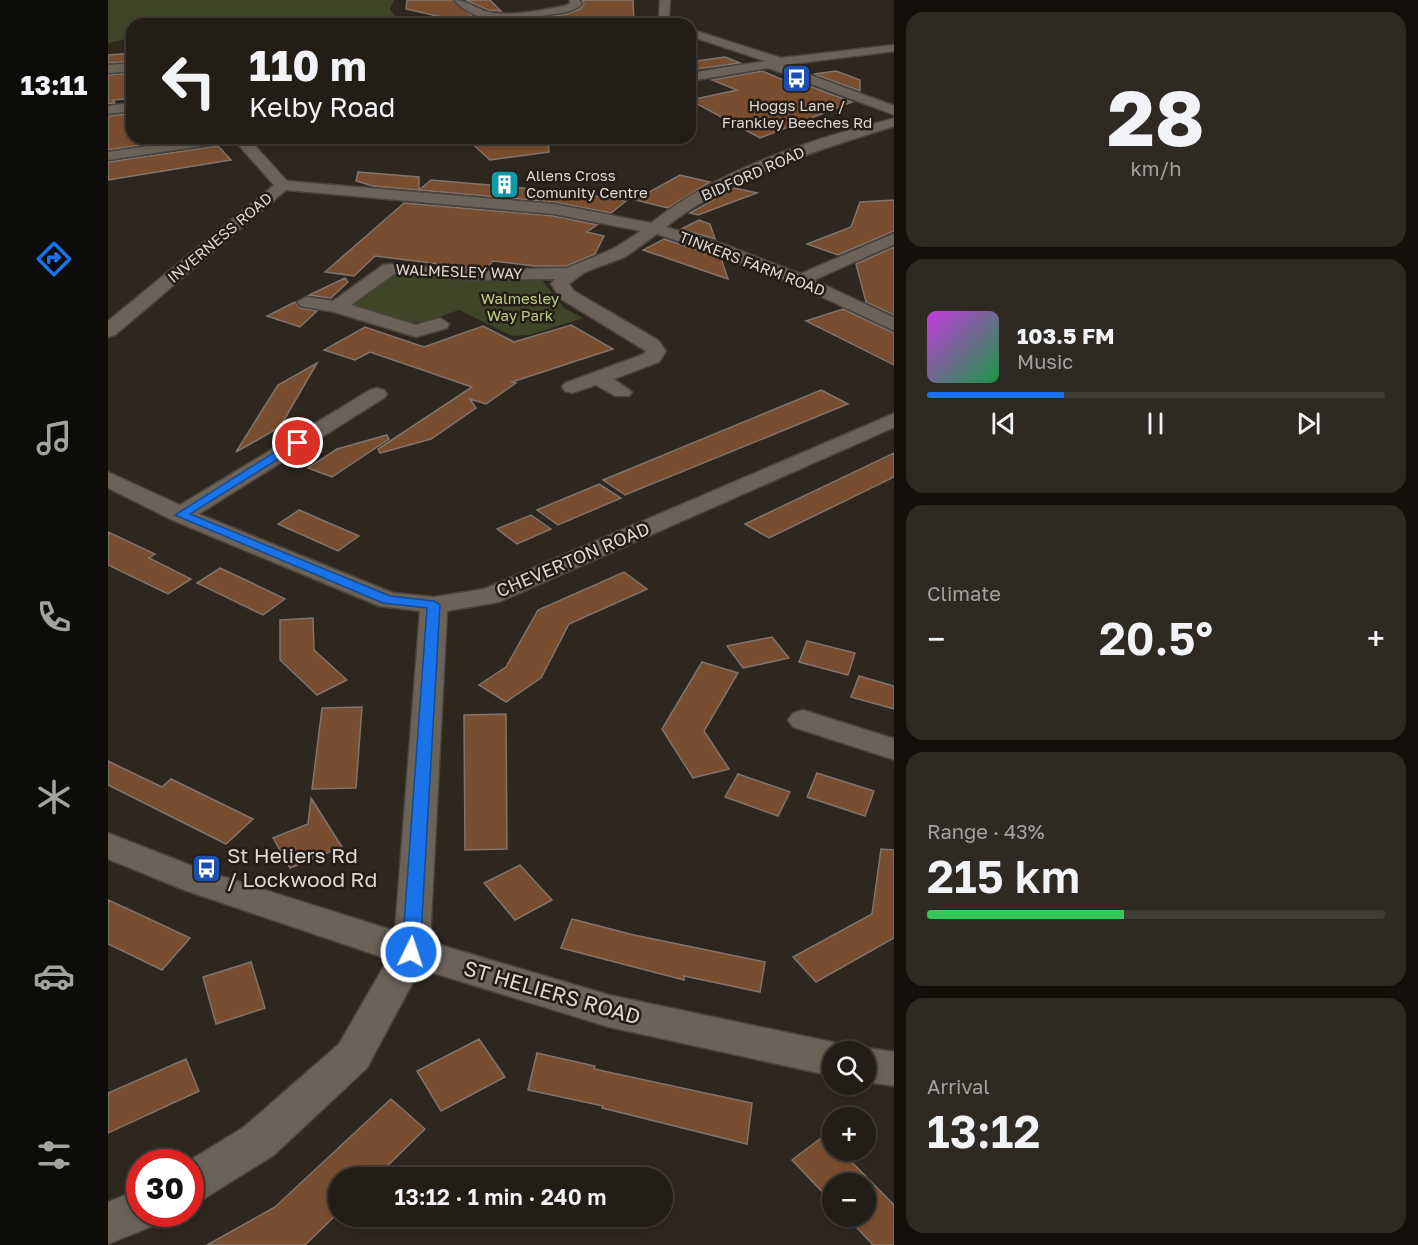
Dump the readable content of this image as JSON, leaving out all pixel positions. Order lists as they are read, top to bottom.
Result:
{
  "streets": {
    "street": [
      "BIDFORD ROAD",
      "INVERNESS ROAD",
      "TINKERS FARM ROAD",
      "WALMESLEY WAY",
      "CHEVERTON ROAD",
      "ST HELIERS ROAD"
    ]
  },
  "crossings": [
    ["BIDFORD ROAD", "TINKERS FARM ROAD"],
    ["BIDFORD ROAD", "WALMESLEY WAY"],
    ["INVERNESS ROAD", "TINKERS FARM ROAD"]
  ],
  "parks": ["Walmesley Way Park"],
  "places": {
    "bus stop": ["Hoggs Lane / Frankley Beeches Rd", "St Heliers Rd / Lockwood Rd"],
    "building": ["Allens Cross Comunity Centre"]
  },
  "page": {
    "tabs": "13:11",
    "tile": [
      ["28", "km/h"],
      "Climate",
      ["Range · 43%", "215 km"],
      ["Arrival", "13:12"]
    ],
    "turn": ["110 m", "Kelby Road"],
    "song": ["103.5 FM", "Music"],
    "heat": ["−", "20.5°", "+"],
    "map_buttons": ["+", "−"],
    "limit": "30",
    "trip": "13:12 · 1 min · 240 m"
  }
}
